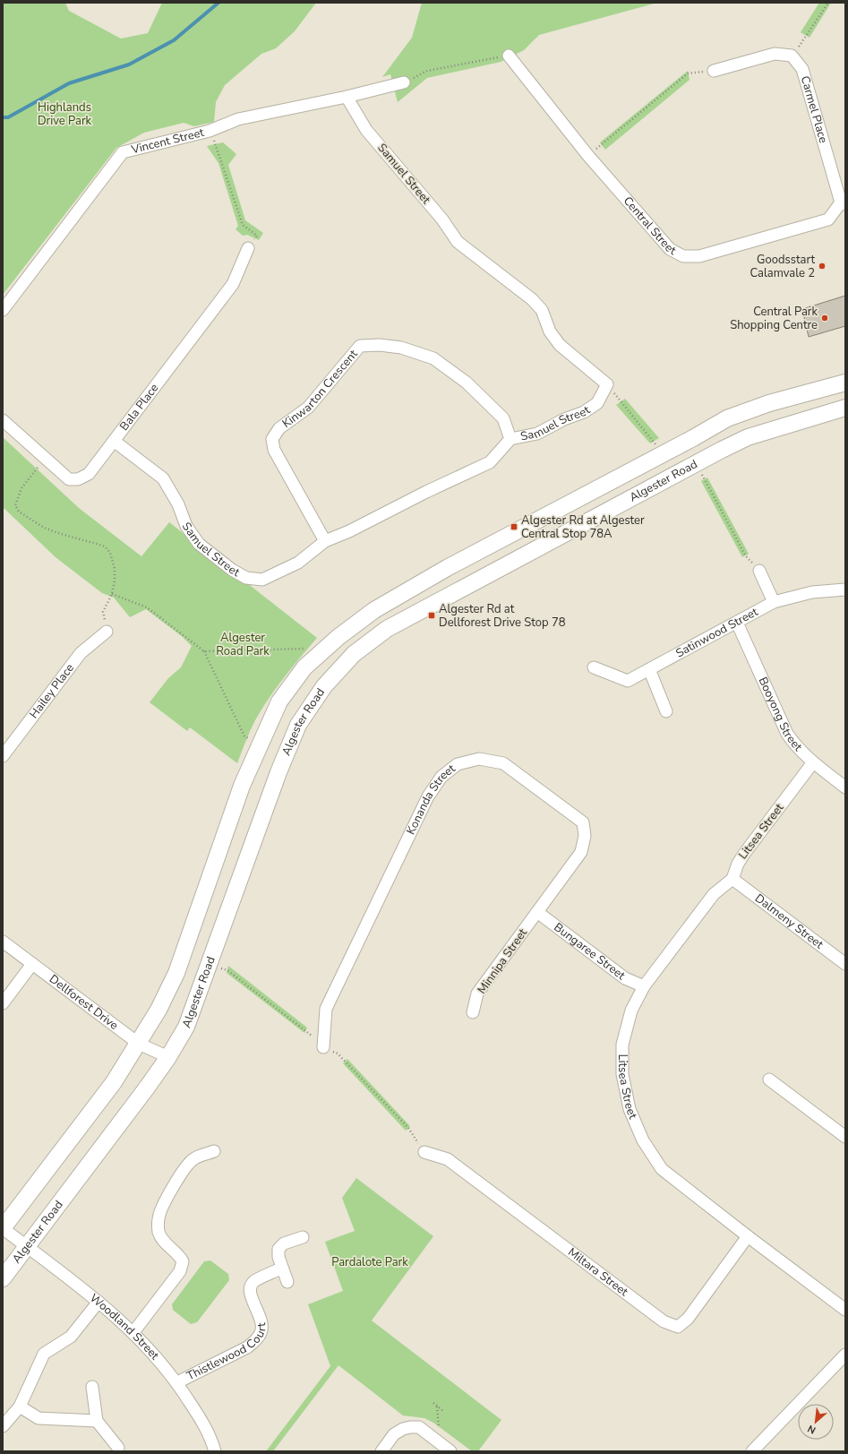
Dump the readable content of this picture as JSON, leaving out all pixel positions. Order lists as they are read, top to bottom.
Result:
{
  "streets": {
    "main road": ["Algester Road"],
    "street": [
      "Carmel Place",
      "Vincent Street",
      "Samuel Street",
      "Central Street",
      "Kinwarton Crescent",
      "Bala Place",
      "Satinwood Street",
      "Hailey Place",
      "Booyong Street",
      "Konanda Street",
      "Litsea Street",
      "Dalmeny Street",
      "Bungaree Street",
      "Minnipa Street",
      "Dellforest Drive",
      "Miltara Street",
      "Woodland Street",
      "Thistlewood Court"
    ]
  },
  "crossings": [
    ["Carmel Place", "Central Street"],
    ["Vincent Street", "Samuel Street"],
    ["Samuel Street", "Kinwarton Crescent"],
    ["Samuel Street", "Bala Place"],
    ["Algester Road", "Dellforest Drive"],
    ["Algester Road", "Woodland Street"],
    ["Satinwood Street", "Booyong Street"],
    ["Booyong Street", "Litsea Street"],
    ["Konanda Street", "Bungaree Street"],
    ["Konanda Street", "Minnipa Street"],
    ["Litsea Street", "Dalmeny Street"],
    ["Litsea Street", "Bungaree Street"],
    ["Litsea Street", "Miltara Street"],
    ["Bungaree Street", "Minnipa Street"],
    ["Woodland Street", "Thistlewood Court"]
  ],
  "parks": ["Highlands Drive Park", "Algester Road Park", "Pardalote Park"],
  "places": {
    "other": ["Goodsstart Calamvale 2", "Central Park Shopping Centre"],
    "transit": ["Algester Rd at Algester Central Stop 78A", "Algester Rd at Dellforest Drive Stop 78"]
  },
  "north": "bottom left"
}
